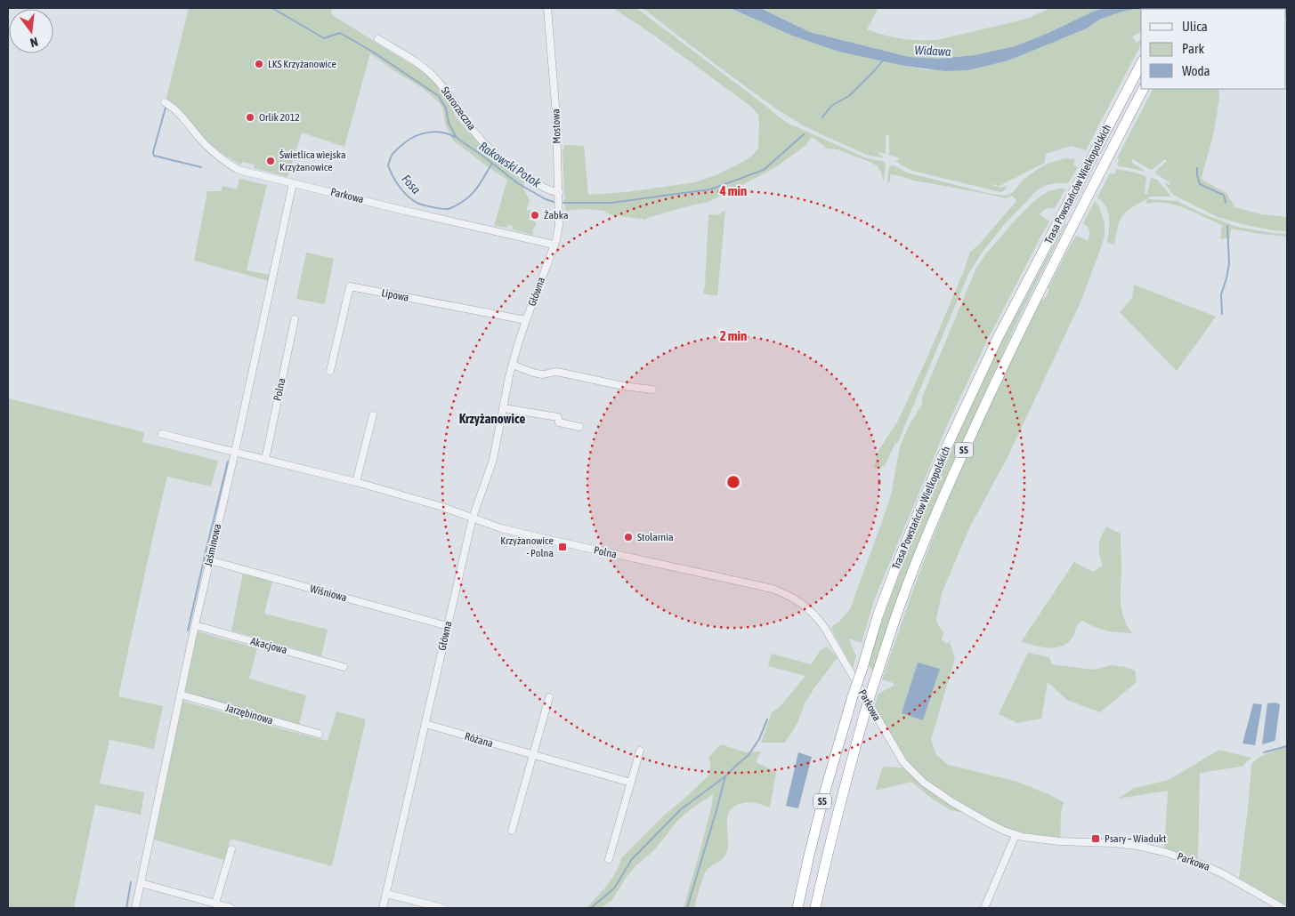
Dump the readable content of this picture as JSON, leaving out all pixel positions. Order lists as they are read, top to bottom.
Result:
{
  "streets": {
    "highway": ["Trasa Powstańców Wielkopolskich", "S5"],
    "street": [
      "Starorzeczna",
      "Mostowa",
      "Parkowa",
      "Główna",
      "Lipowa",
      "Polna",
      "Jaśminowa",
      "Wiśniowa",
      "Akacjowa",
      "Jarzębinowa",
      "Różana"
    ]
  },
  "crossings": [
    ["Starorzeczna", "Mostowa"],
    ["Mostowa", "Parkowa"],
    ["Mostowa", "Główna"],
    ["Parkowa", "Główna"],
    ["Parkowa", "Polna"],
    ["Parkowa", "Jaśminowa"],
    ["Główna", "Lipowa"],
    ["Główna", "Polna"],
    ["Główna", "Wiśniowa"],
    ["Główna", "Różana"],
    ["Polna", "Jaśminowa"],
    ["Jaśminowa", "Wiśniowa"],
    ["Jaśminowa", "Akacjowa"],
    ["Jaśminowa", "Jarzębinowa"]
  ],
  "districts": ["Krzyżanowice"],
  "water": ["Widawa", "Rakowski Potok", "Fosa"],
  "places": {
    "other": [
      "LKS Krzyżanowice",
      "Orlik 2012",
      "Świetlica wiejska Krzyżanowice",
      "Żabka",
      "Stolarnia"
    ],
    "transit": ["Krzyżanowice - Polna", "Psary – Wiadukt"]
  },
  "legend": ["Ulica", "Park", "Woda"],
  "north": "bottom",
  "rings": ["4 min", "2 min"]
}
